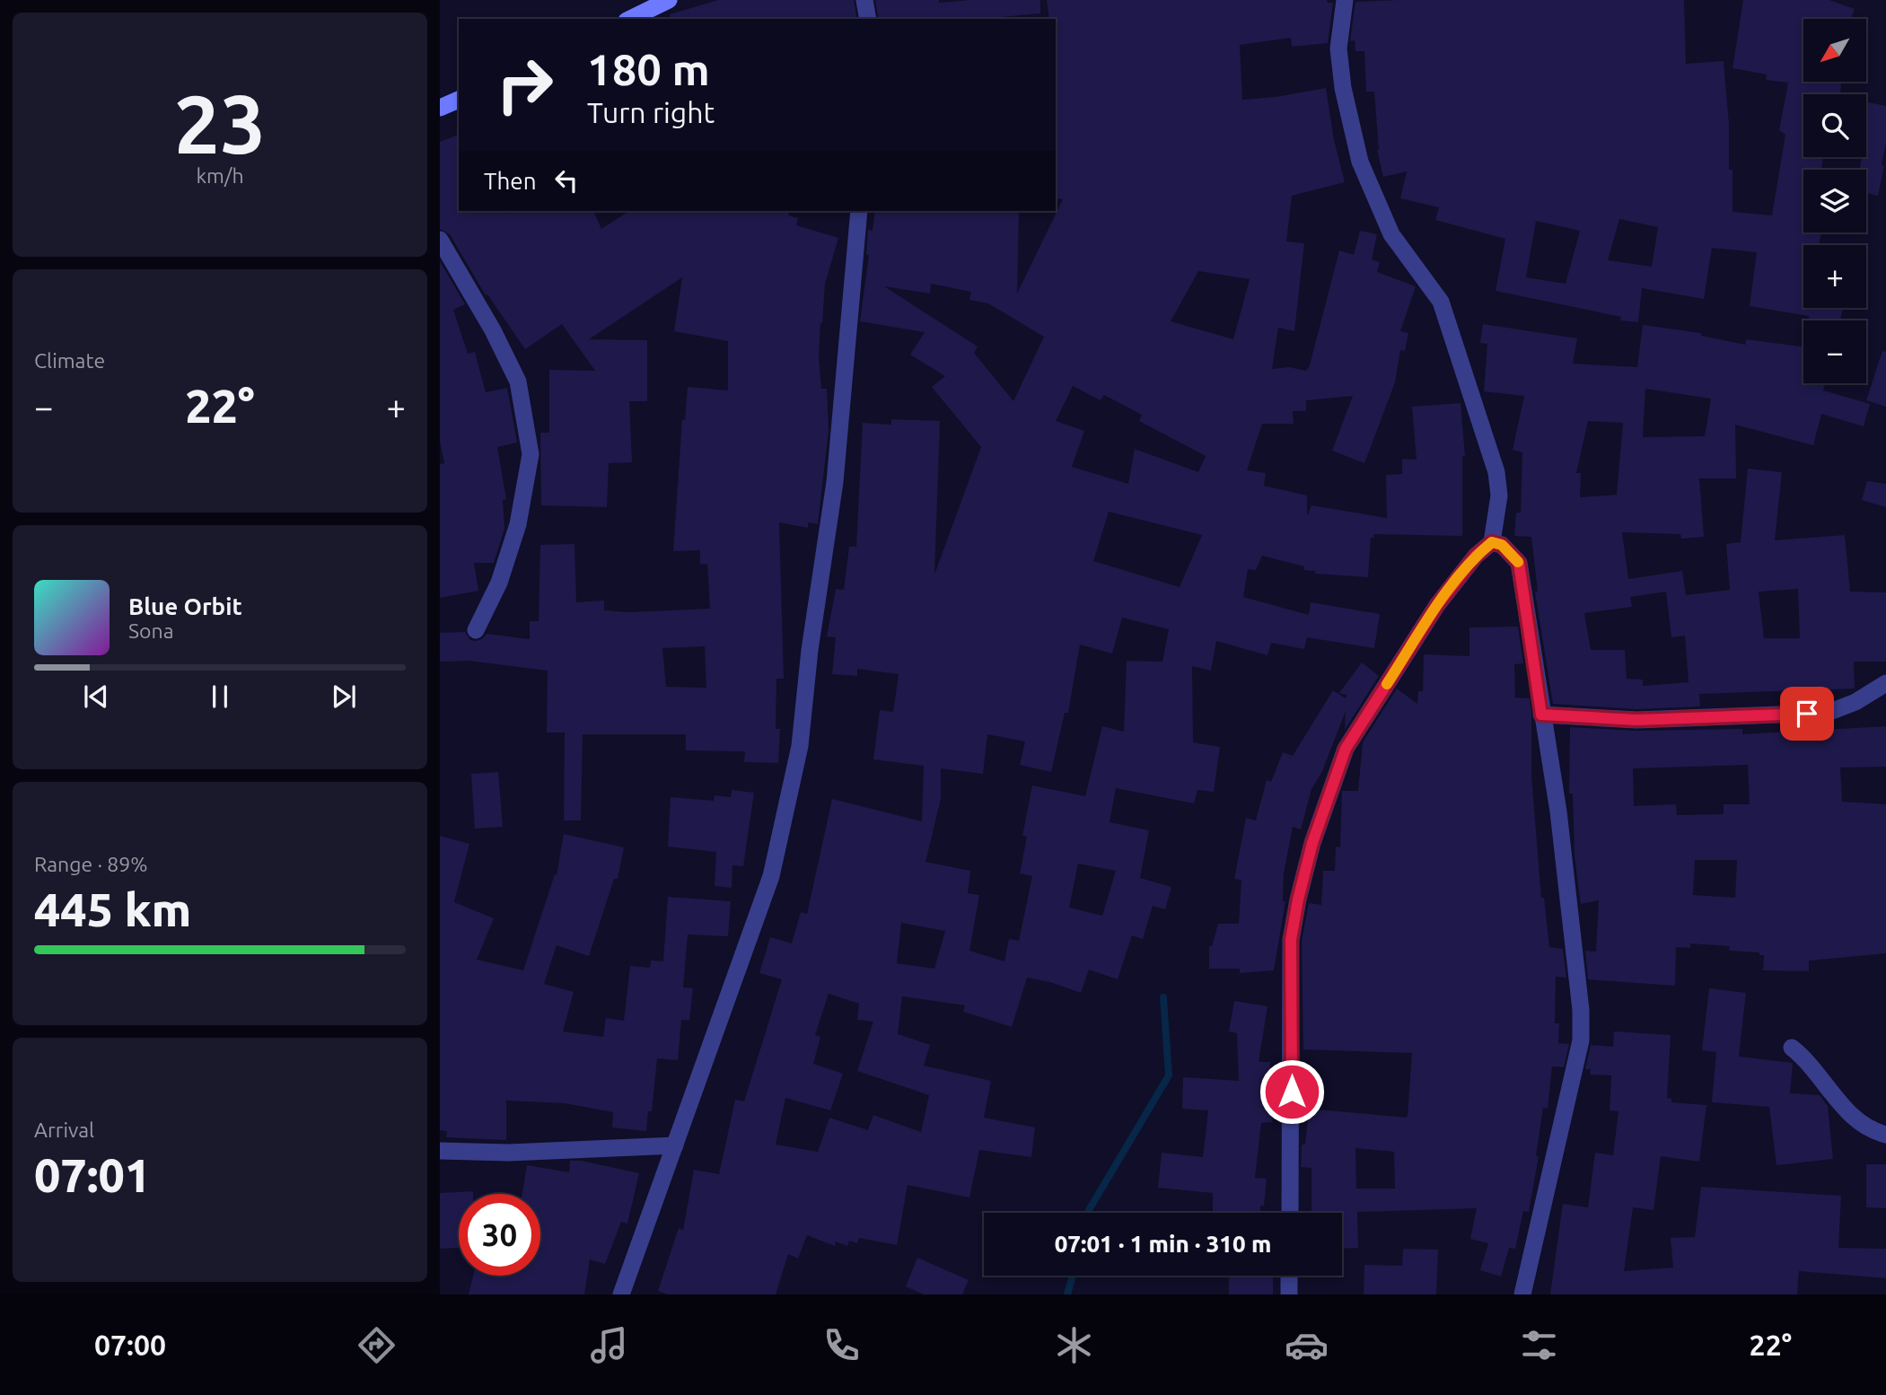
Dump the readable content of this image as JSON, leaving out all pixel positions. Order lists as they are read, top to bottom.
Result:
{
  "north": "bottom left",
  "page": {
    "tile": [
      ["23", "km/h"],
      "Climate",
      ["Range · 89%", "445 km"],
      ["Arrival", "07:01"]
    ],
    "map_buttons": ["+", "−"],
    "turn": ["180 m", "Turn right"],
    "then": "Then",
    "heat": ["−", "22°", "+"],
    "song": ["Blue Orbit", "Sona"],
    "limit": "30",
    "trip": "07:01 · 1 min · 310 m",
    "tabs": ["07:00", "22°"]
  }
}
